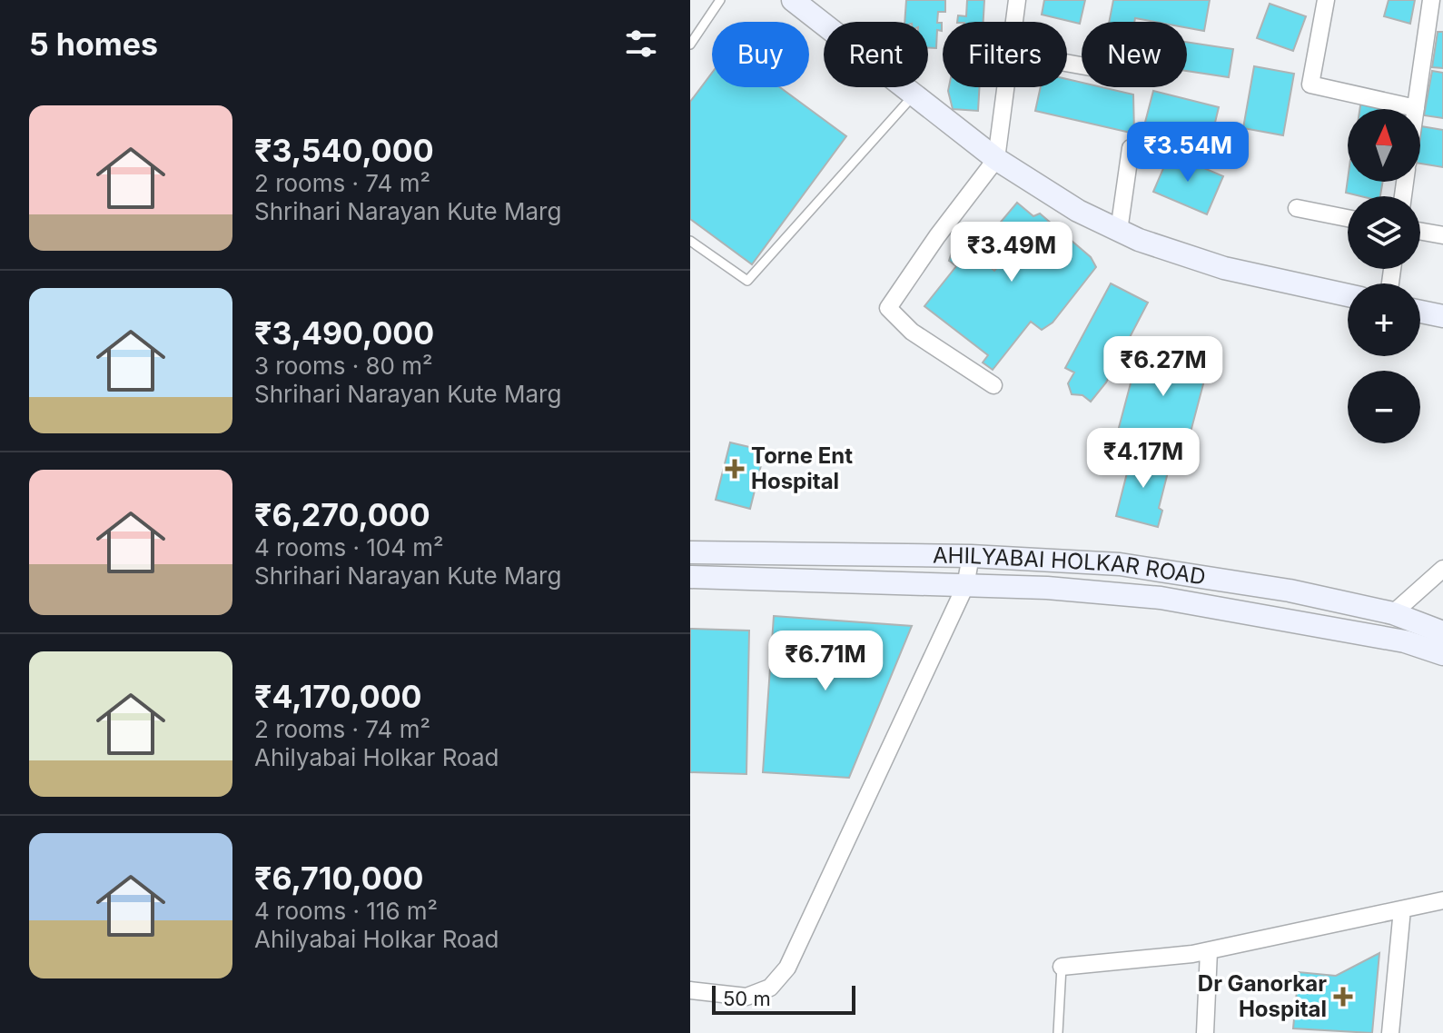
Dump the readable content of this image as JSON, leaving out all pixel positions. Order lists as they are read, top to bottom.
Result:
{
  "streets": {
    "main road": ["AHILYABAI HOLKAR ROAD"]
  },
  "places": {
    "health": ["Torne Ent Hospital", "Dr Ganorkar Hospital"]
  },
  "scale_bar": "50 m",
  "north": "top",
  "page": {
    "heading": "5 homes",
    "chip": [
      "Buy",
      "Rent",
      "Filters",
      "New"
    ],
    "list": [
      {
        "name": "₹3,540,000",
        "note": "2 rooms · 74 m² · Shrihari Narayan Kute Marg"
      },
      {
        "name": "₹3,490,000",
        "note": "3 rooms · 80 m² · Shrihari Narayan Kute Marg"
      },
      {
        "name": "₹6,270,000",
        "note": "4 rooms · 104 m² · Shrihari Narayan Kute Marg"
      },
      {
        "name": "₹4,170,000",
        "note": "2 rooms · 74 m² · Ahilyabai Holkar Road"
      },
      {
        "name": "₹6,710,000",
        "note": "4 rooms · 116 m² · Ahilyabai Holkar Road"
      }
    ],
    "map_buttons": ["+", "−"],
    "price": [
      "₹3.54M",
      "₹3.49M",
      "₹6.27M",
      "₹4.17M",
      "₹6.71M"
    ],
    "scale": "50 m"
  }
}
